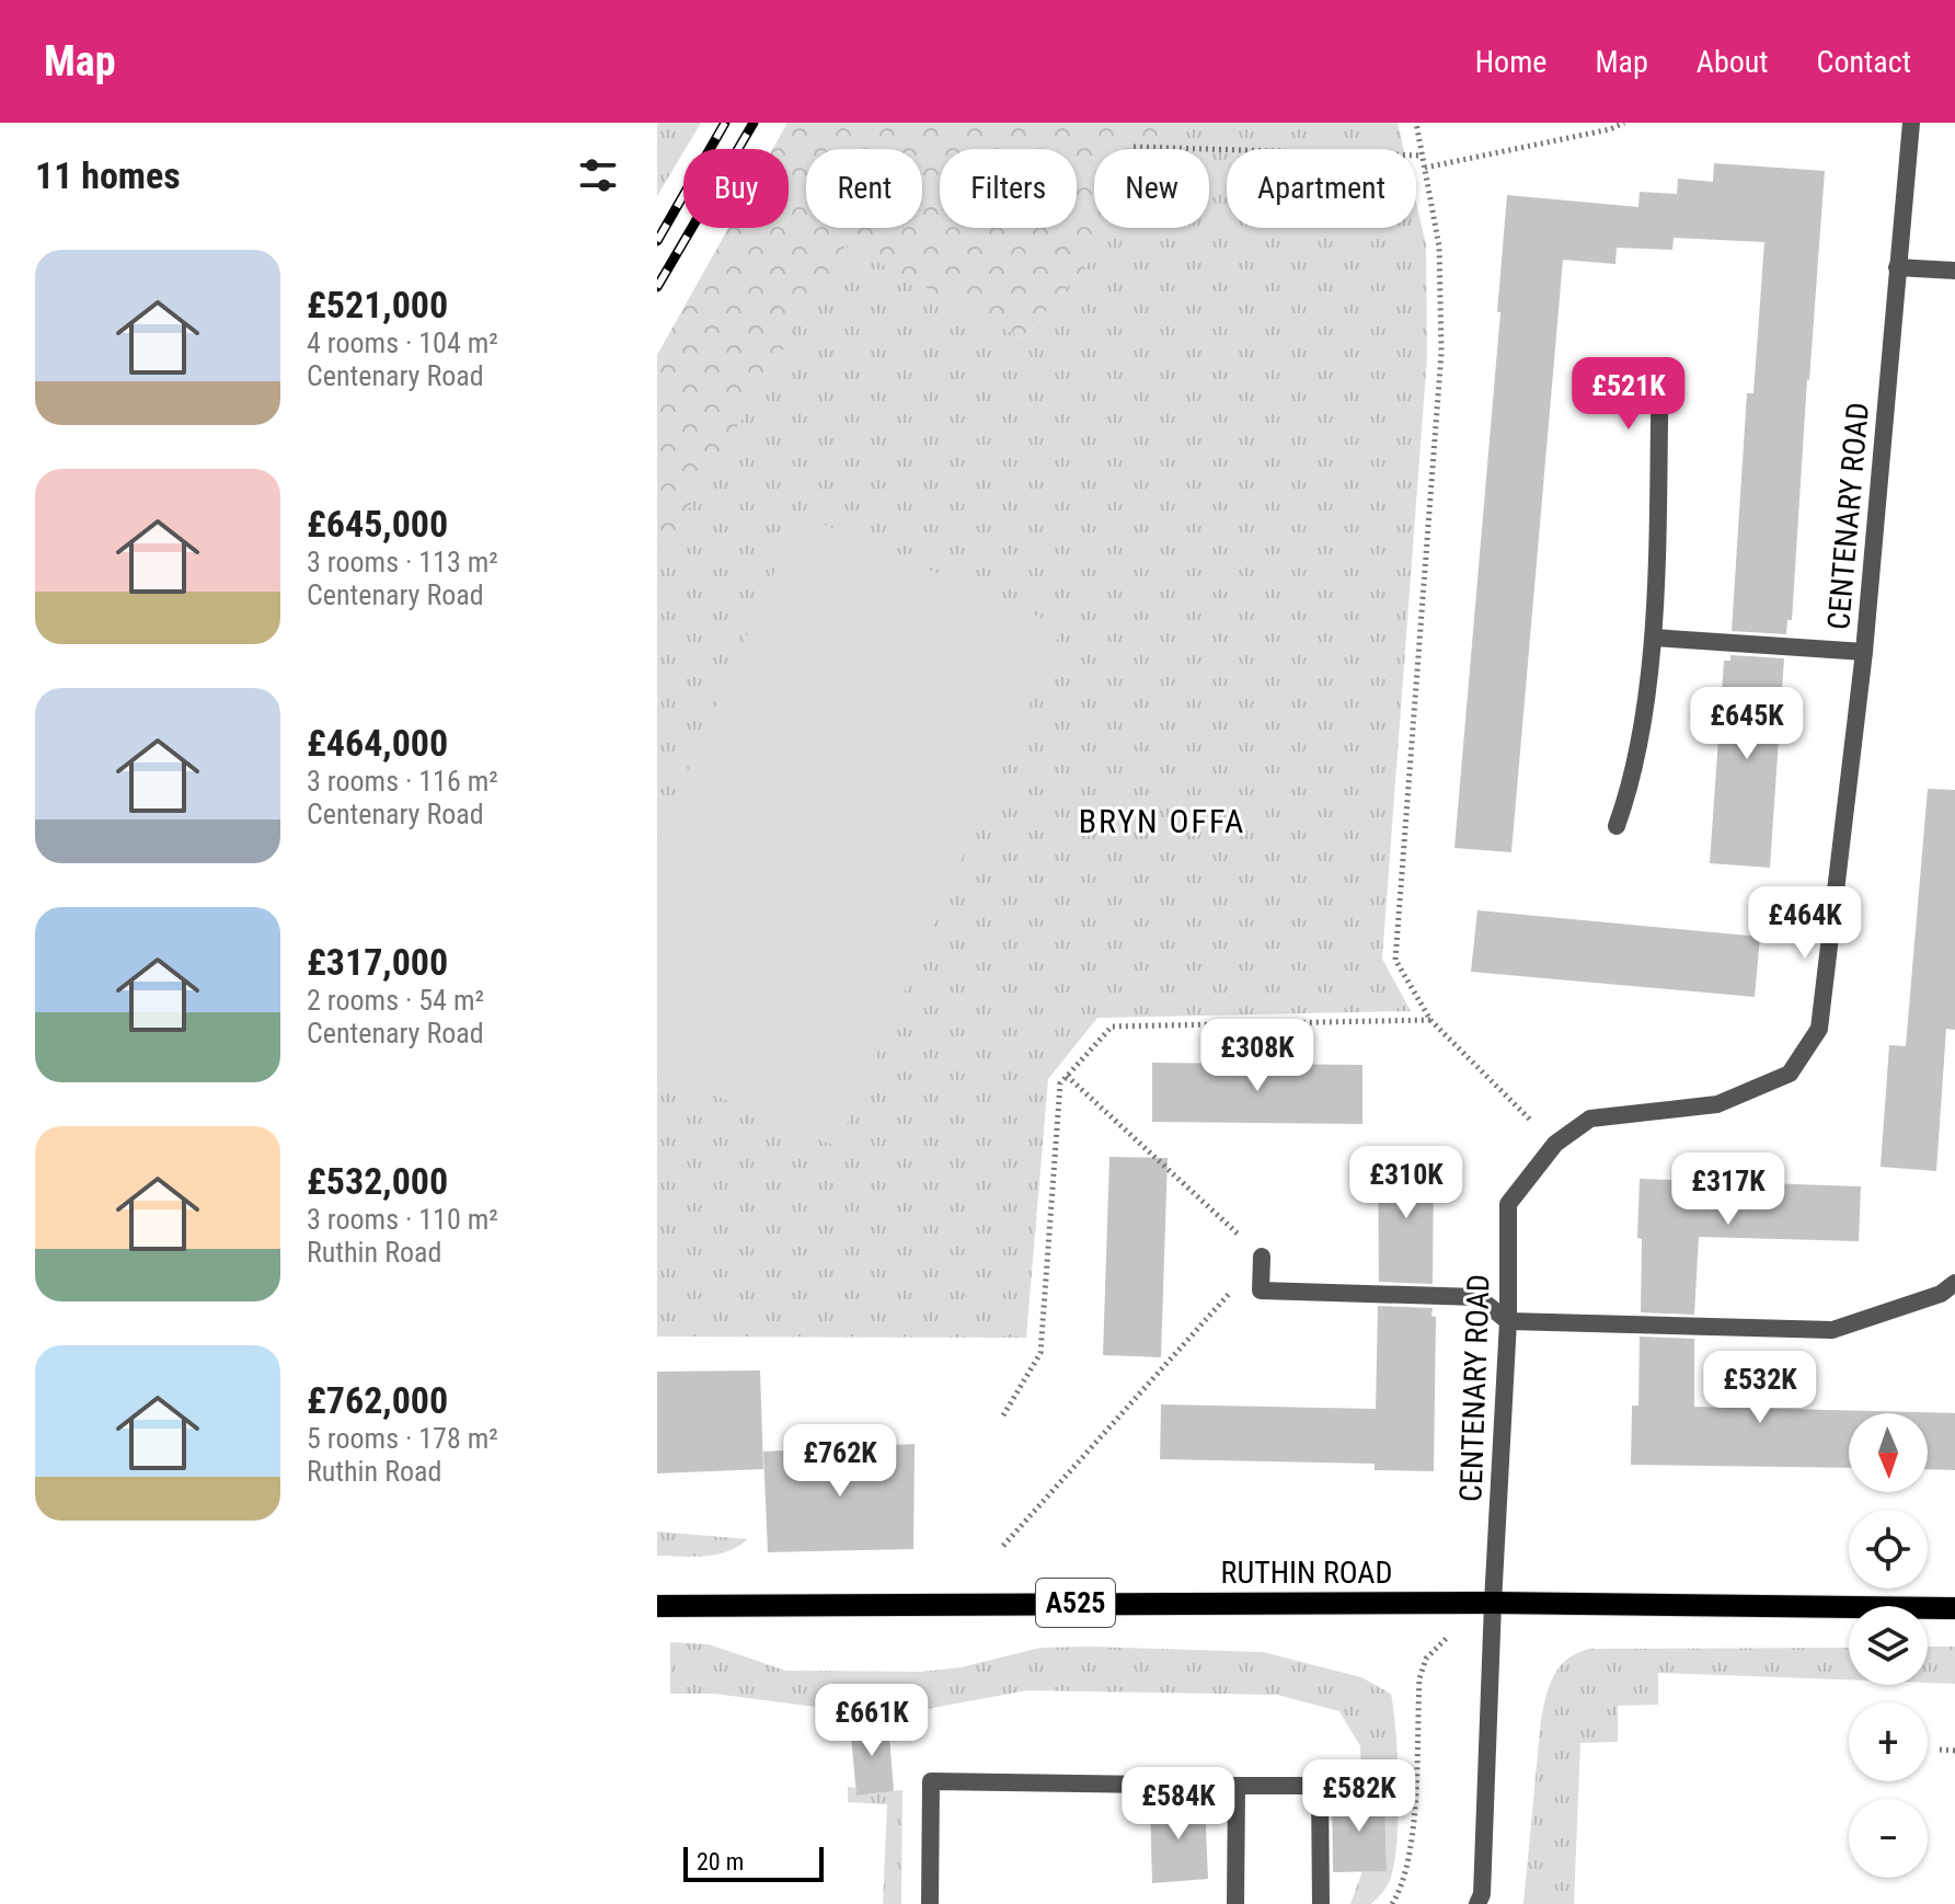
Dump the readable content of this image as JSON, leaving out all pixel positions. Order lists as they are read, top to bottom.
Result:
{
  "streets": {
    "main road": ["RUTHIN ROAD", "A525"],
    "street": ["CENTENARY ROAD"]
  },
  "crossings": [
    ["CENTENARY ROAD", "RUTHIN ROAD"]
  ],
  "districts": ["BRYN OFFA"],
  "scale_bar": "20 m",
  "north": "bottom",
  "page": {
    "header": "Map",
    "nav": [
      "Home",
      "Map",
      "About",
      "Contact"
    ],
    "heading": "11 homes",
    "chip": [
      "Buy",
      "Rent",
      "Filters",
      "New",
      "Apartment"
    ],
    "list": [
      {
        "name": "£521,000",
        "note": "4 rooms · 104 m² · Centenary Road"
      },
      {
        "name": "£645,000",
        "note": "3 rooms · 113 m² · Centenary Road"
      },
      {
        "name": "£464,000",
        "note": "3 rooms · 116 m² · Centenary Road"
      },
      {
        "name": "£317,000",
        "note": "2 rooms · 54 m² · Centenary Road"
      },
      {
        "name": "£532,000",
        "note": "3 rooms · 110 m² · Ruthin Road"
      },
      {
        "name": "£762,000",
        "note": "5 rooms · 178 m² · Ruthin Road"
      }
    ],
    "price": [
      "£521K",
      "£645K",
      "£464K",
      "£308K",
      "£310K",
      "£317K",
      "£532K",
      "£762K",
      "£661K",
      "£582K",
      "£584K"
    ],
    "map_buttons": ["+", "−"],
    "scale": "20 m"
  }
}
